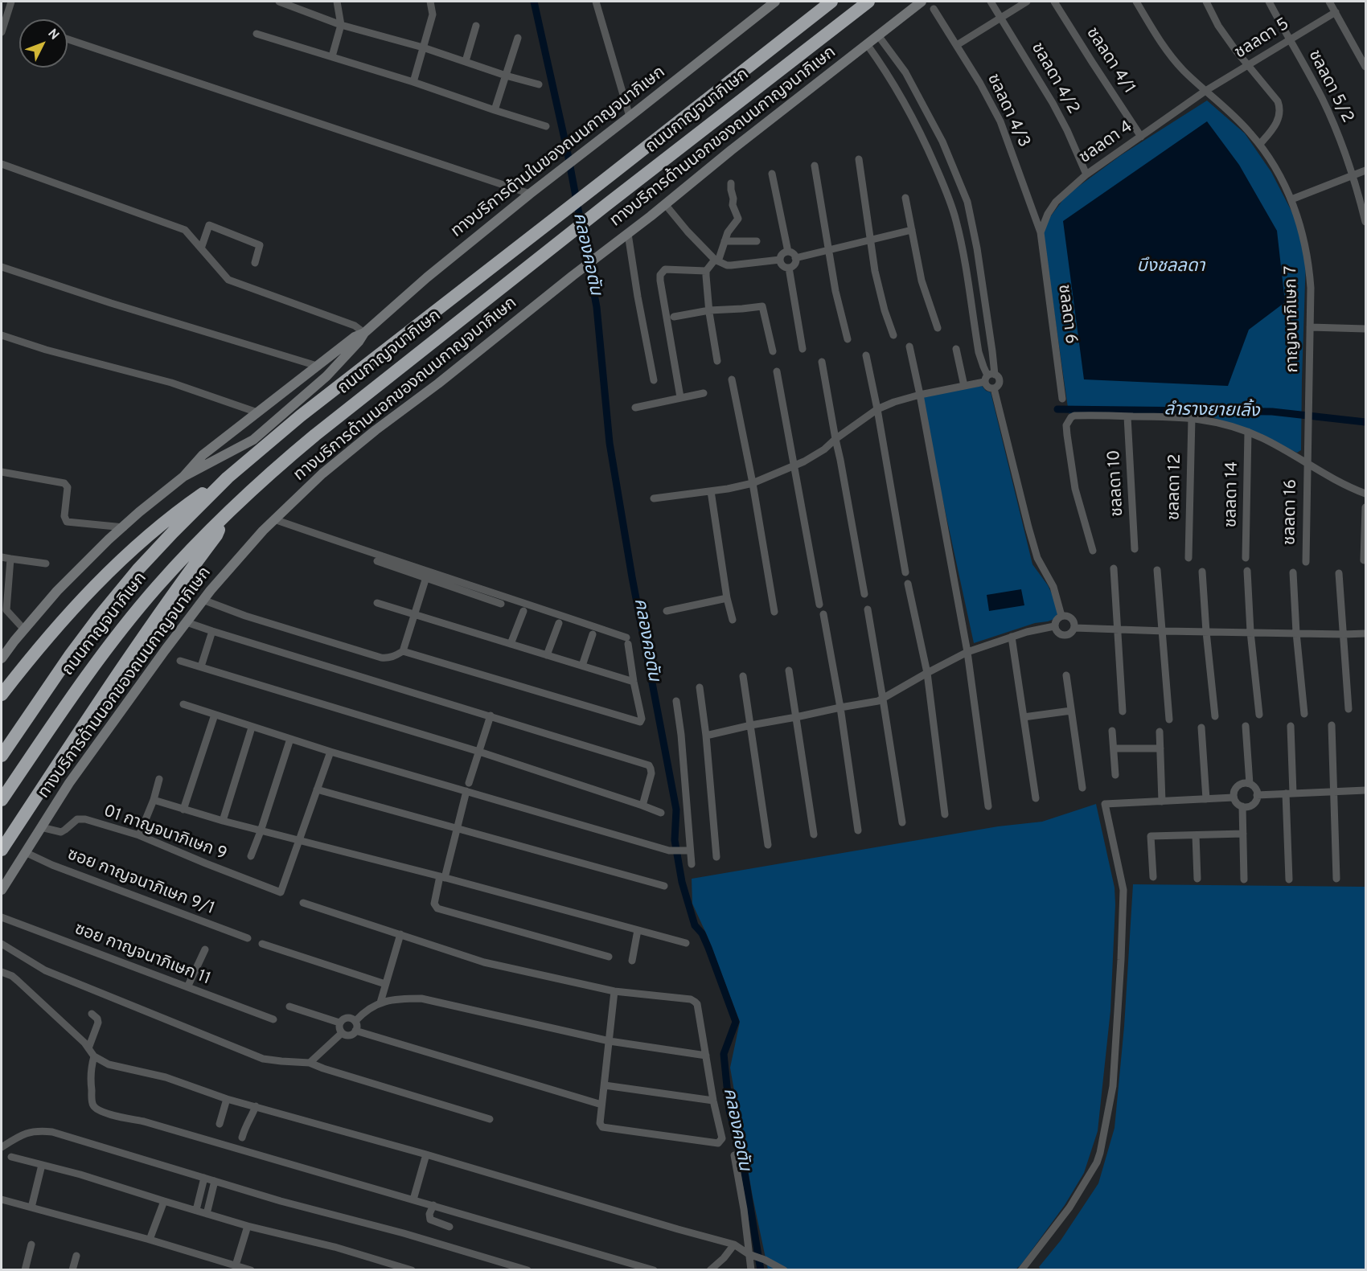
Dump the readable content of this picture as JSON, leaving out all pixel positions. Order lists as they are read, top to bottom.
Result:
{
  "streets": {
    "highway": ["ถนนกาญจนาภิเษก"],
    "main road": ["ทางบริการด้านนอกของถนนกาญจนาภิเษก", "ทางบริการด้านในของถนนกาญจนาภิเษก"],
    "street": [
      "ชลลดา 5",
      "ชลลดา 4/1",
      "ชลลดา 4/2",
      "ชลลดา 5/2",
      "ชลลดา 4/3",
      "ชลลดา 4",
      "ชลลดา 6",
      "กาญจนาภิเษก 7",
      "ชลลดา 10",
      "ชลลดา 12",
      "ชลลดา 14",
      "ชลลดา 16",
      "01 กาญจนาภิเษก 9",
      "ซอย กาญจนาภิเษก 9/1",
      "ซอย กาญจนาภิเษก 11"
    ]
  },
  "crossings": [
    ["ชลลดา 5", "ชลลดา 5/2"],
    ["ชลลดา 5", "ชลลดา 4"],
    ["ชลลดา 5", "กาญจนาภิเษก 7"],
    ["ชลลดา 4/1", "ชลลดา 4"],
    ["ชลลดา 4/2", "ชลลดา 4"],
    ["ชลลดา 4/3", "ชลลดา 4"],
    ["ชลลดา 4/3", "ชลลดา 6"],
    ["ทางบริการด้านนอกของถนนกาญจนาภิเษก", "01 กาญจนาภิเษก 9"],
    ["ทางบริการด้านนอกของถนนกาญจนาภิเษก", "ซอย กาญจนาภิเษก 9/1"],
    ["ชลลดา 4", "ชลลดา 6"],
    ["ชลลดา 4", "กาญจนาภิเษก 7"],
    ["กาญจนาภิเษก 7", "ชลลดา 16"]
  ],
  "water": ["คลองคอตัน", "บึงชลลดา", "ลำรางยายเลิ้ง"],
  "north": "top right"
}
